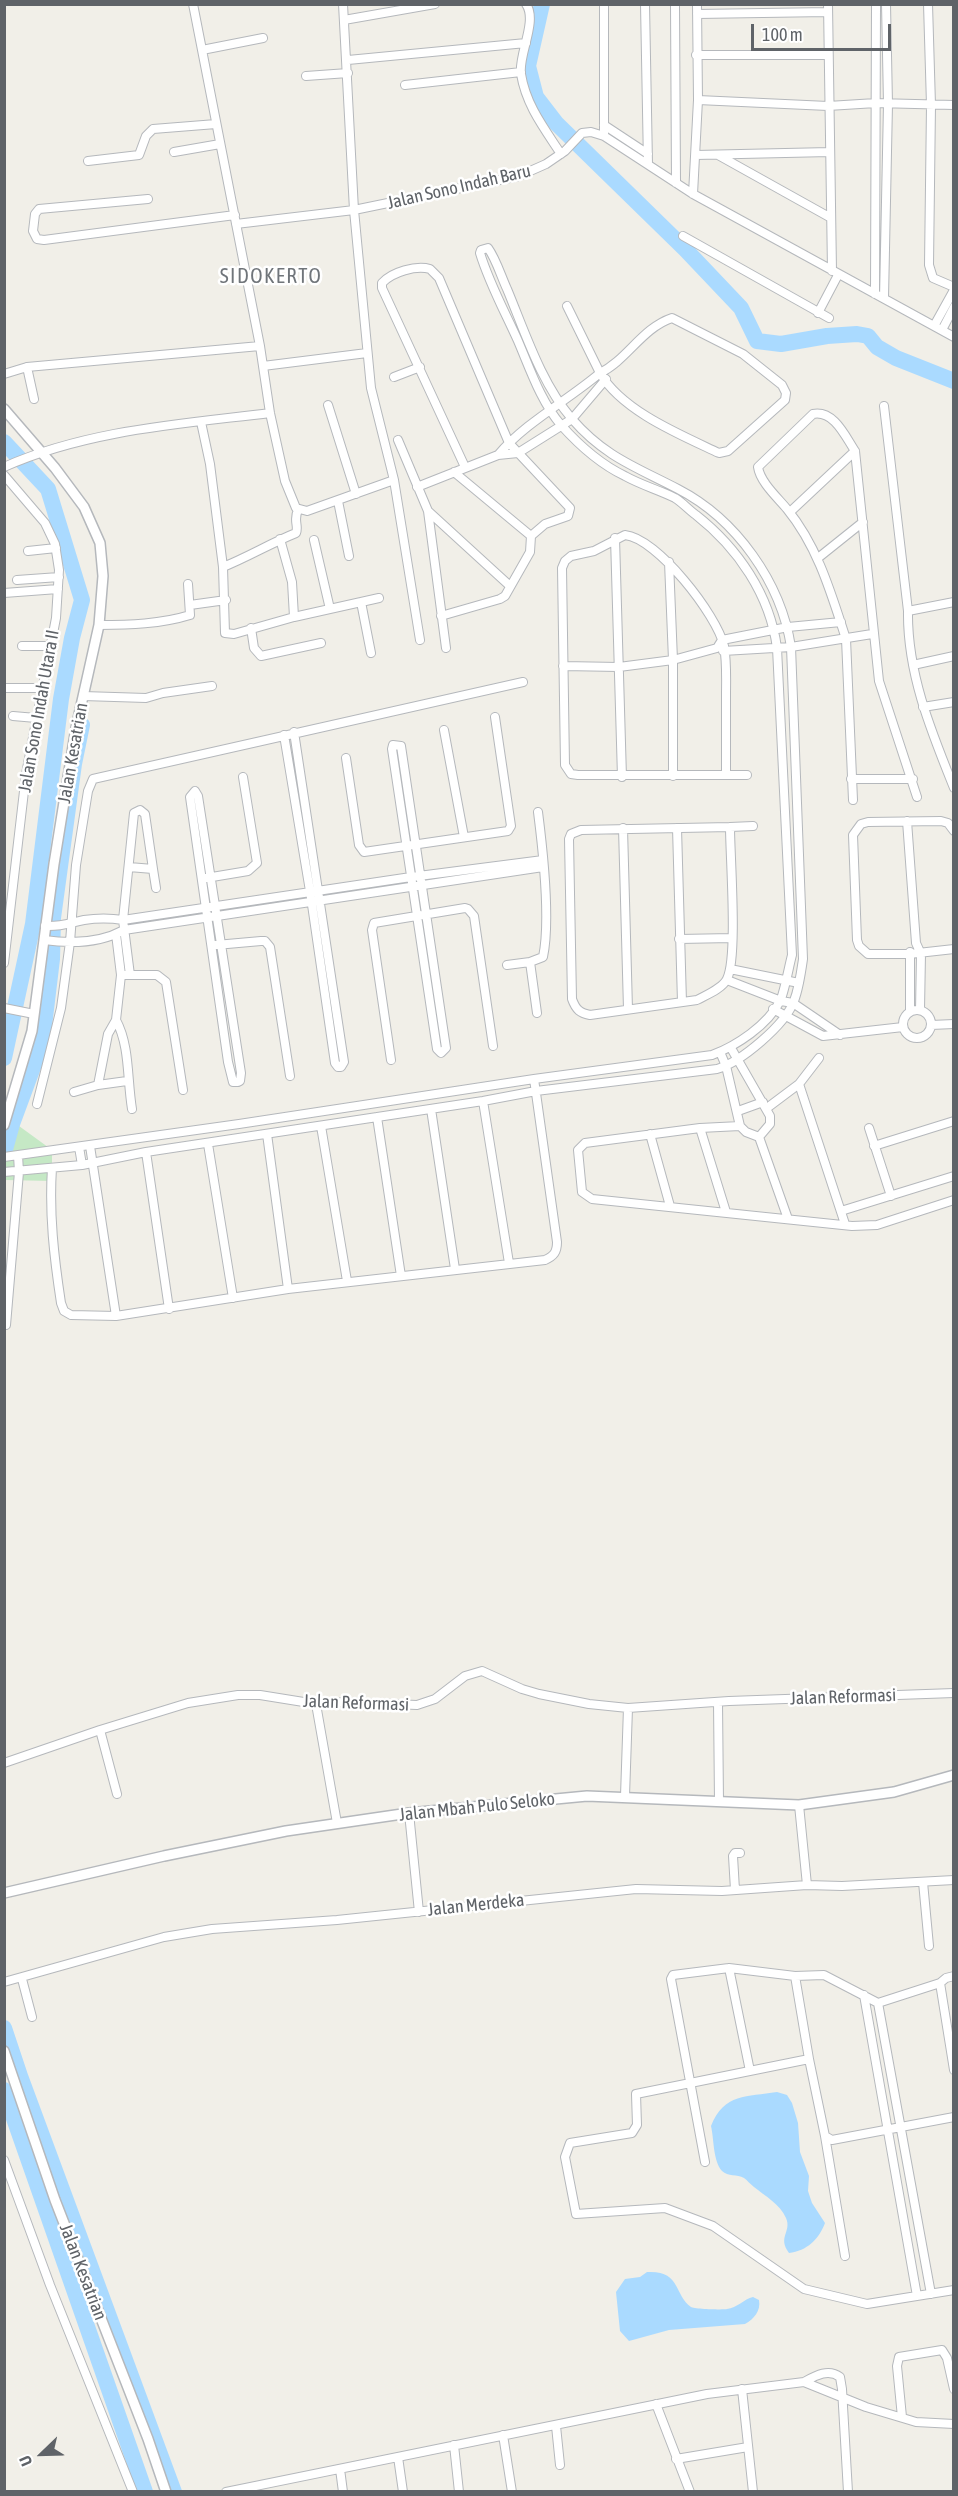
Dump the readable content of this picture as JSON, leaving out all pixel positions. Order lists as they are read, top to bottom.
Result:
{
  "streets": {
    "street": [
      "Jalan Sono Indah Baru",
      "Jalan Sono Indah Utara II",
      "Jalan Kesatrian",
      "Jalan Reformasi",
      "Jalan Mbah Pulo Seloko",
      "Jalan Merdeka"
    ]
  },
  "districts": ["SIDOKERTO"],
  "scale_bar": "100 m",
  "north": "bottom left"
}
